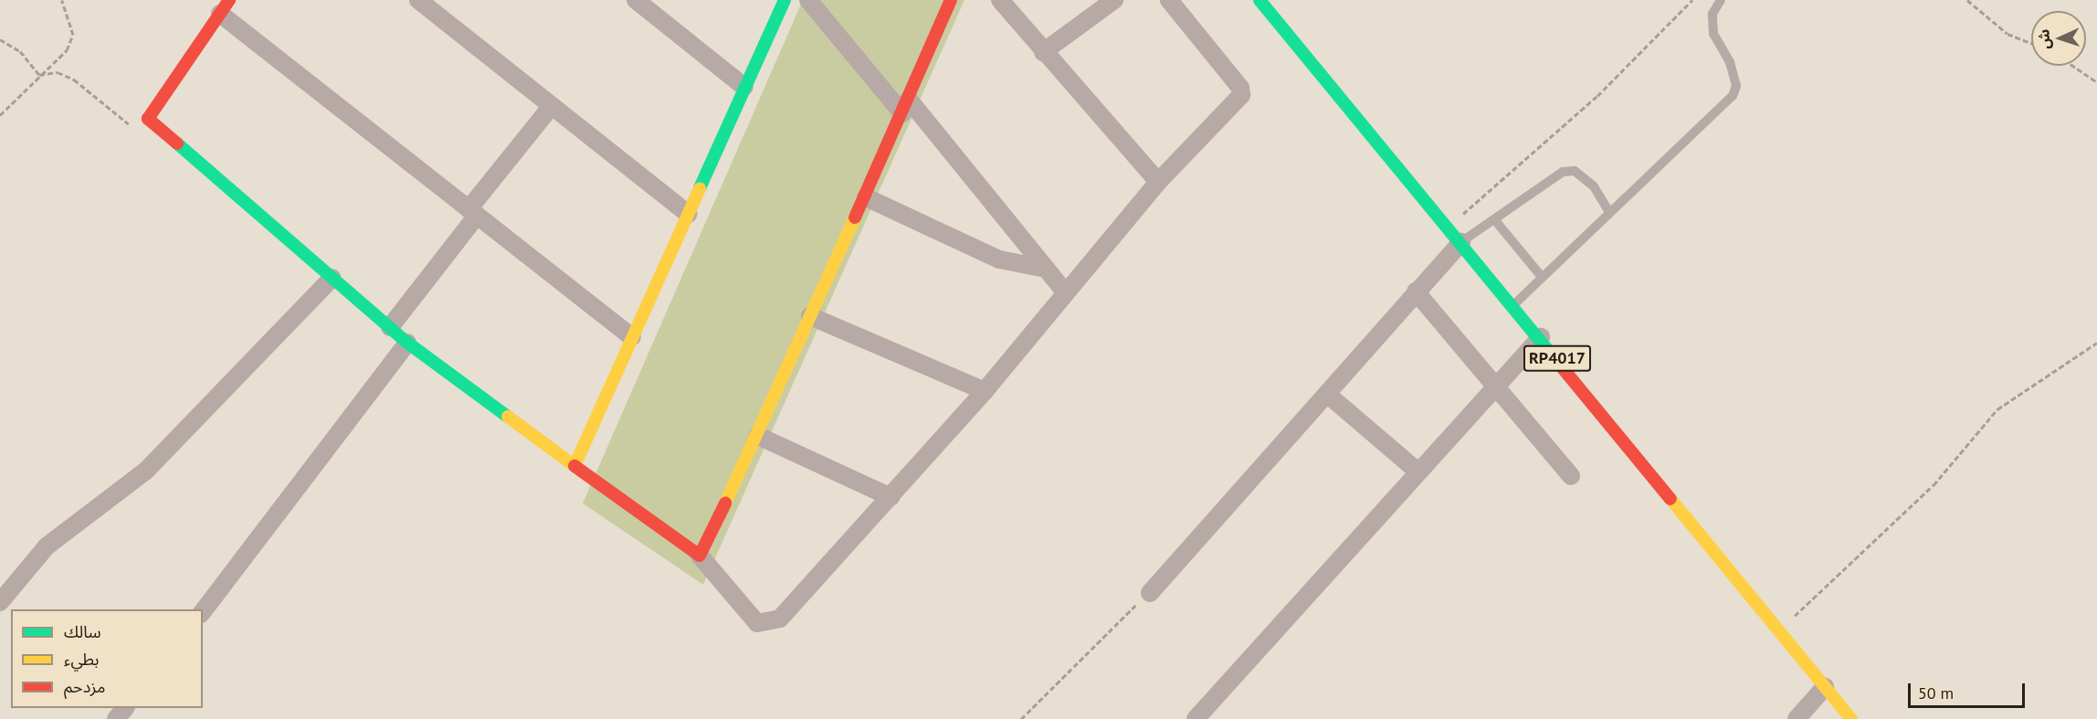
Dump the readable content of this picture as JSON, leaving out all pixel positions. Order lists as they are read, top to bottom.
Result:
{
  "streets": {
    "street": ["RP4017"]
  },
  "legend": ["سالك", "بطيء", "مزدحم"],
  "scale_bar": "50 m",
  "north": "left"
}
